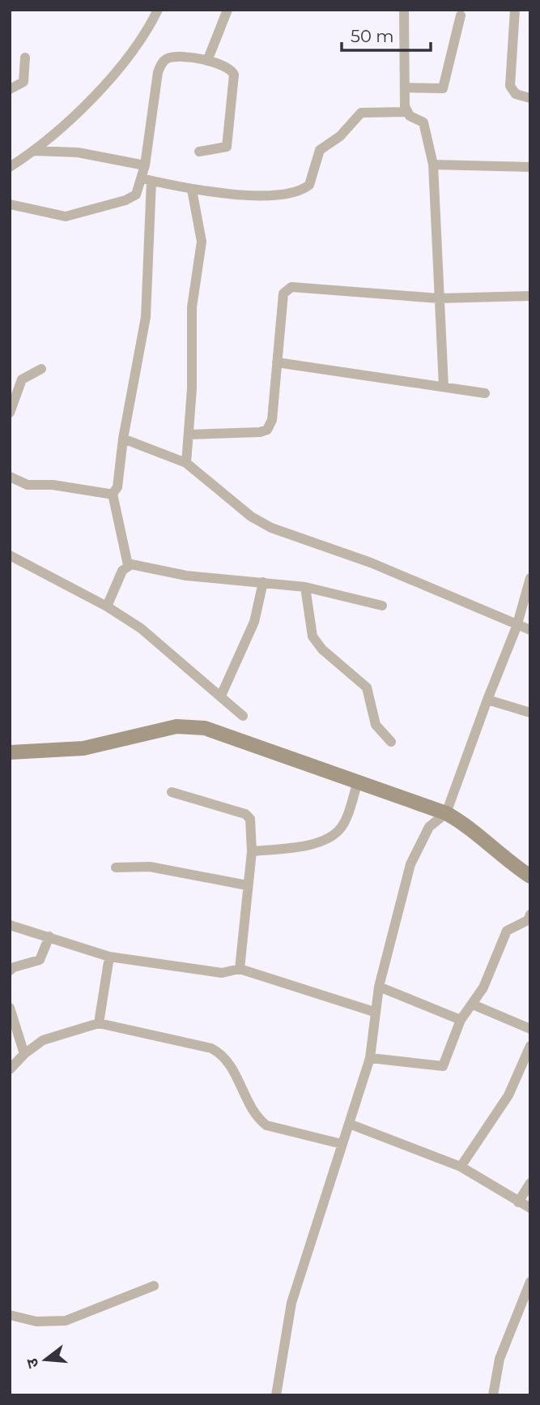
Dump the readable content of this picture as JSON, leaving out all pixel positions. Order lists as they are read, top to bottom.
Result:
{
  "scale_bar": "50 m",
  "north": "left"
}
